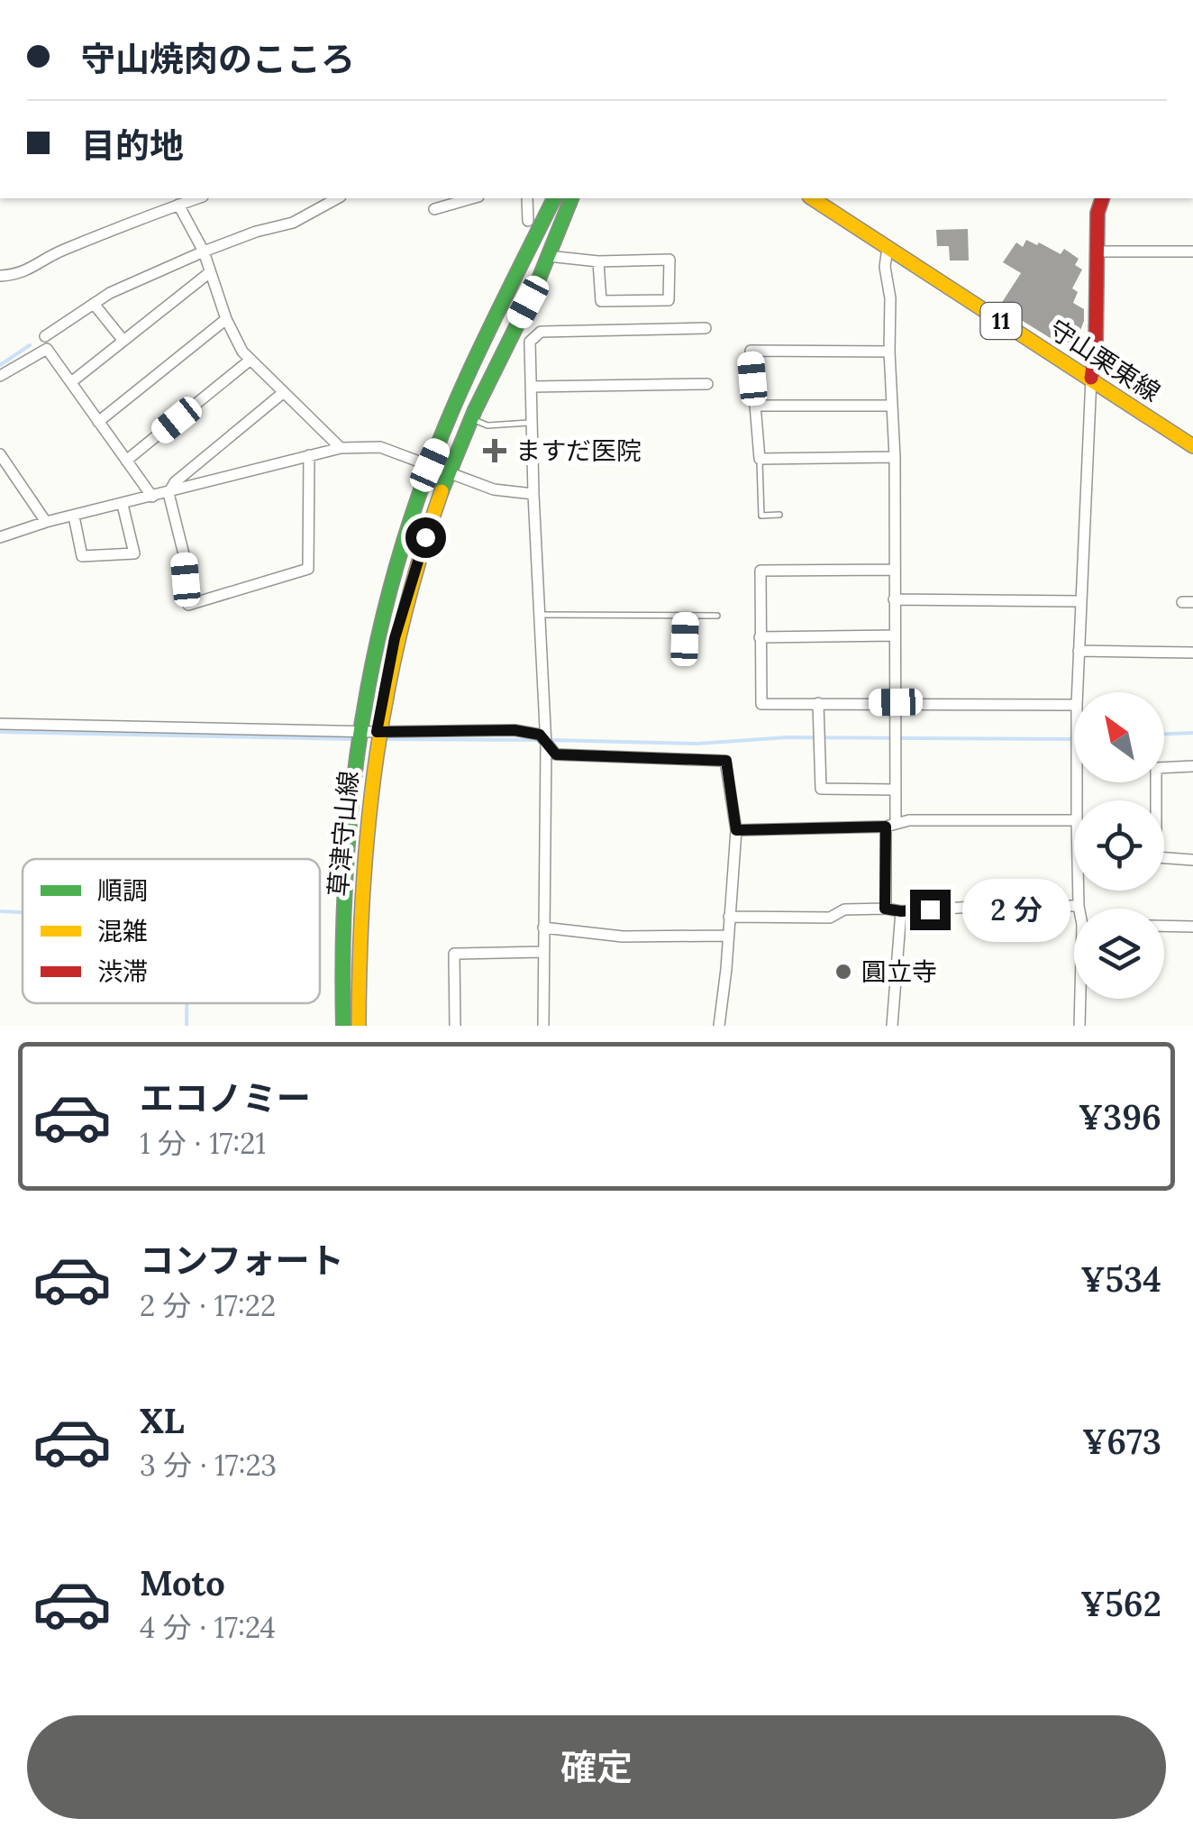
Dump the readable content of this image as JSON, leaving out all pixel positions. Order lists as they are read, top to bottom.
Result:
{
  "streets": {
    "main road": ["11", "守山栗東線", "草津守山線"]
  },
  "places": {
    "health": ["ますだ医院"],
    "other": ["圓立寺"]
  },
  "legend": ["順調", "混雑", "渋滞"],
  "north": "top left",
  "page": {
    "banner": ["守山焼肉のこころ", "目的地"],
    "bubble": "2 分",
    "list": [
      {
        "name": "エコノミー",
        "note": "1 分 · 17:21",
        "value": "¥396"
      },
      {
        "name": "コンフォート",
        "note": "2 分 · 17:22",
        "value": "¥534"
      },
      {
        "name": "XL",
        "note": "3 分 · 17:23",
        "value": "¥673"
      },
      {
        "name": "Moto",
        "note": "4 分 · 17:24",
        "value": "¥562"
      }
    ],
    "buttons": "確定"
  }
}
